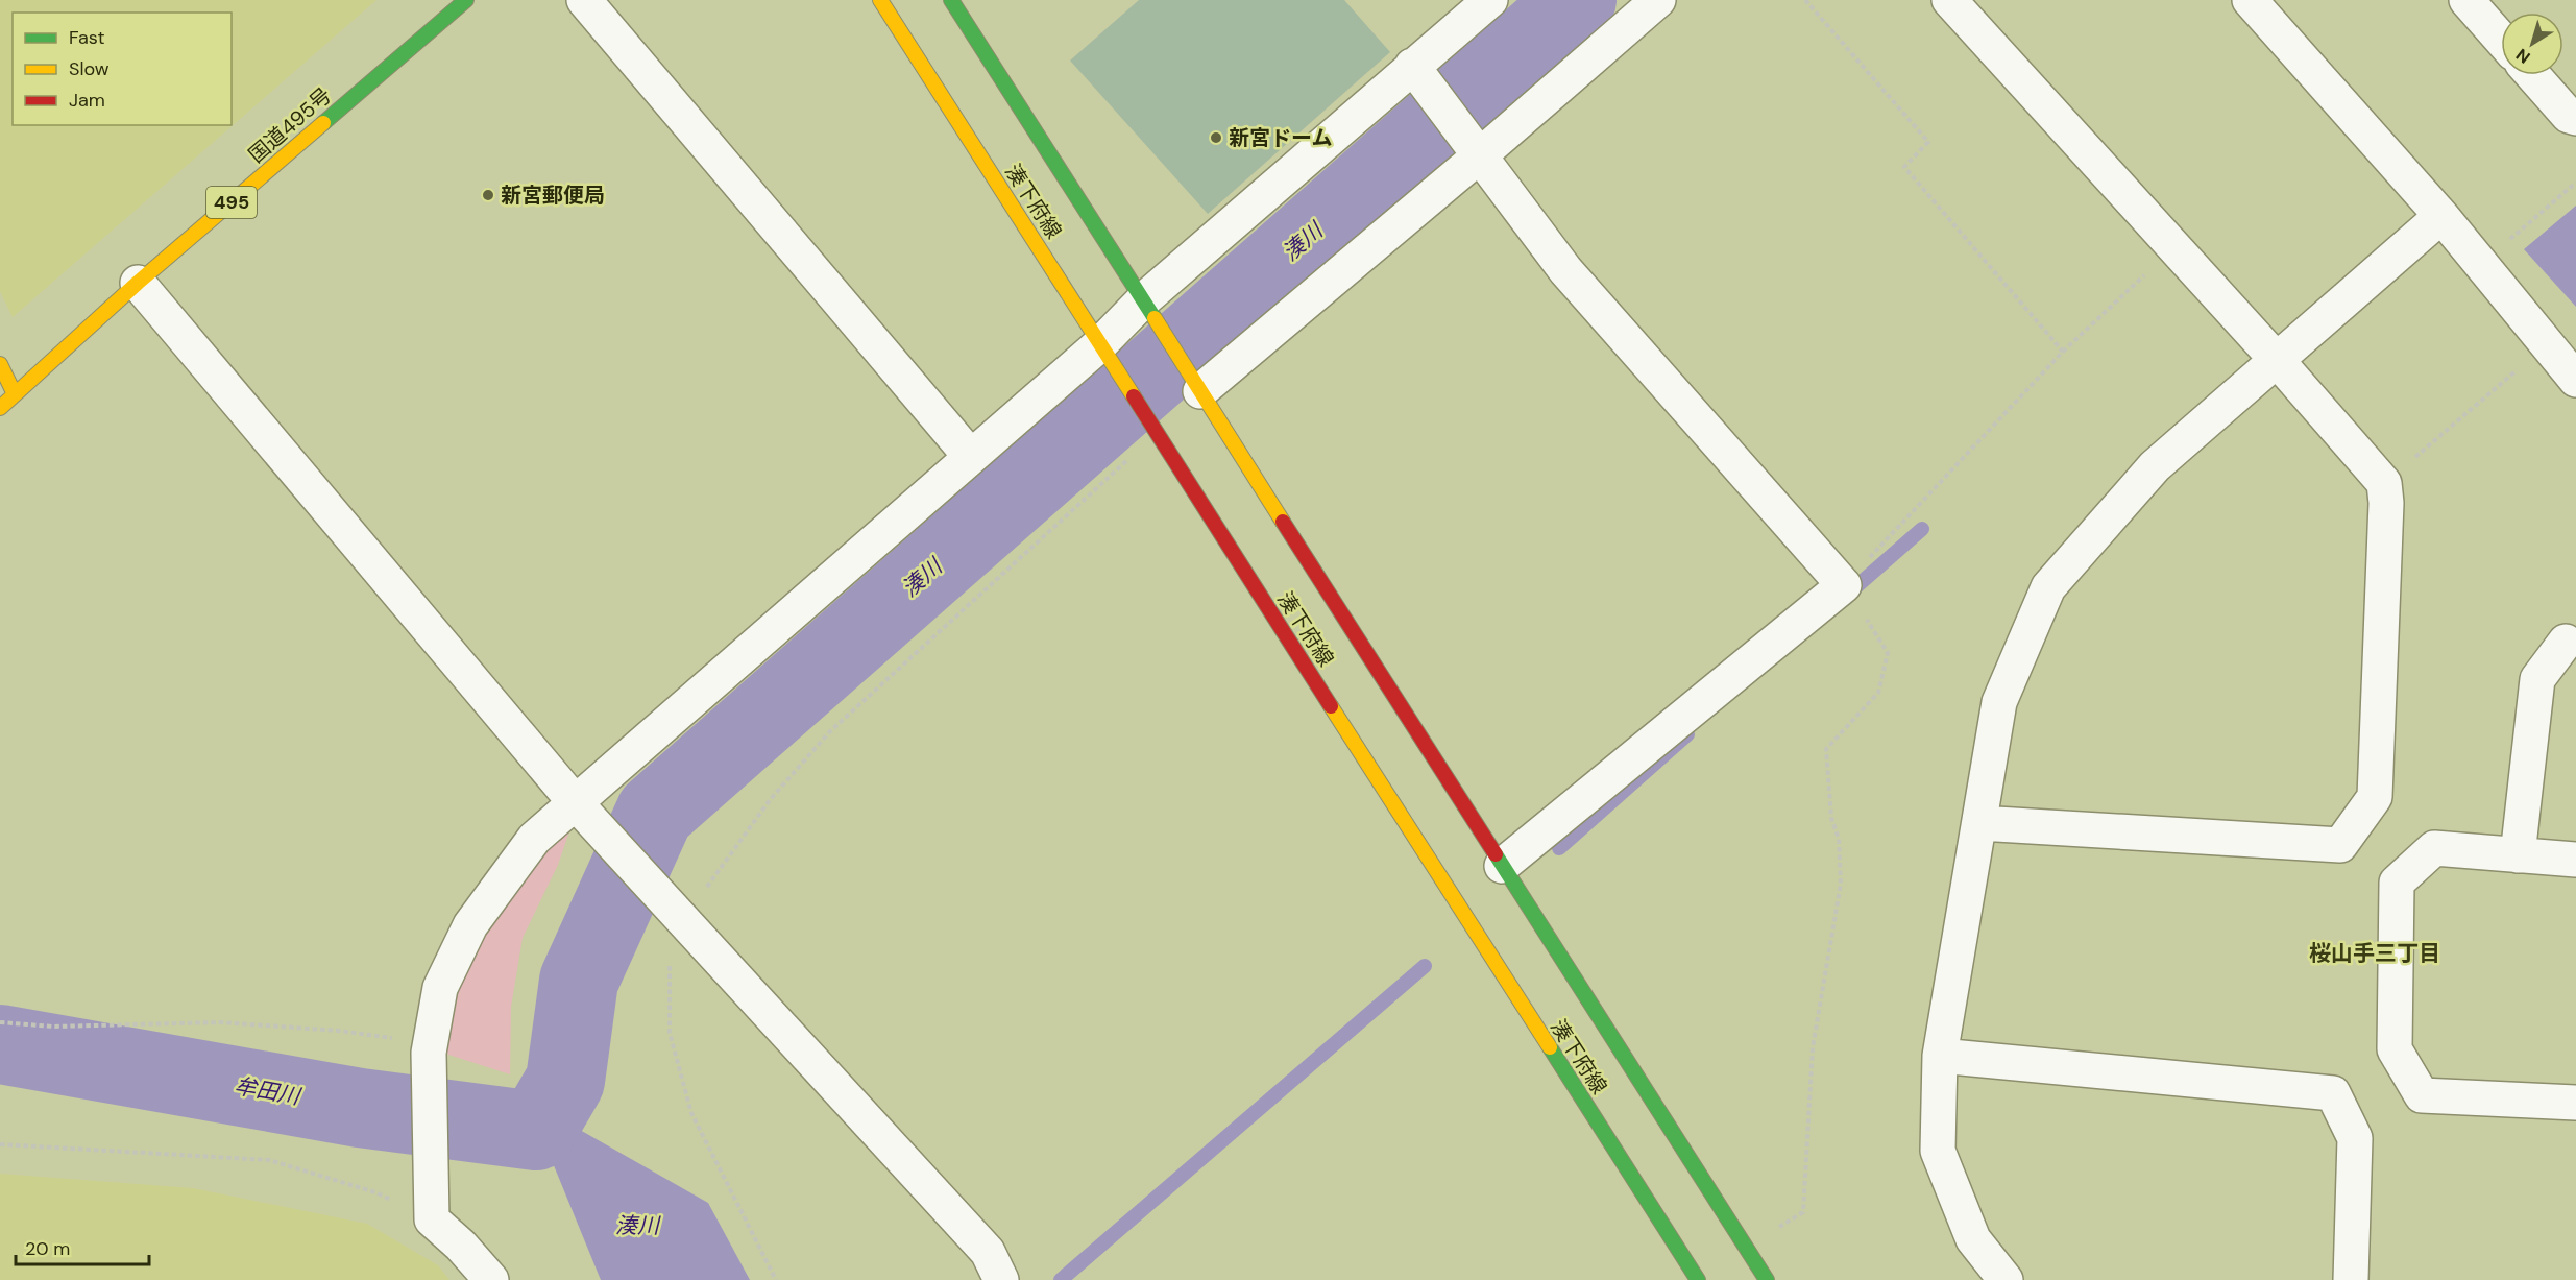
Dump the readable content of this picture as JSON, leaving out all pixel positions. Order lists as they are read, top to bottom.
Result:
{
  "streets": {
    "main road": ["国道495号", "湊下府線", "495"]
  },
  "districts": ["桜山手三丁目"],
  "water": ["湊川", "牟田川"],
  "places": ["新宮ドーム", "新宮郵便局"],
  "legend": ["Fast", "Slow", "Jam"],
  "scale_bar": "20 m",
  "north": "bottom left"
}
